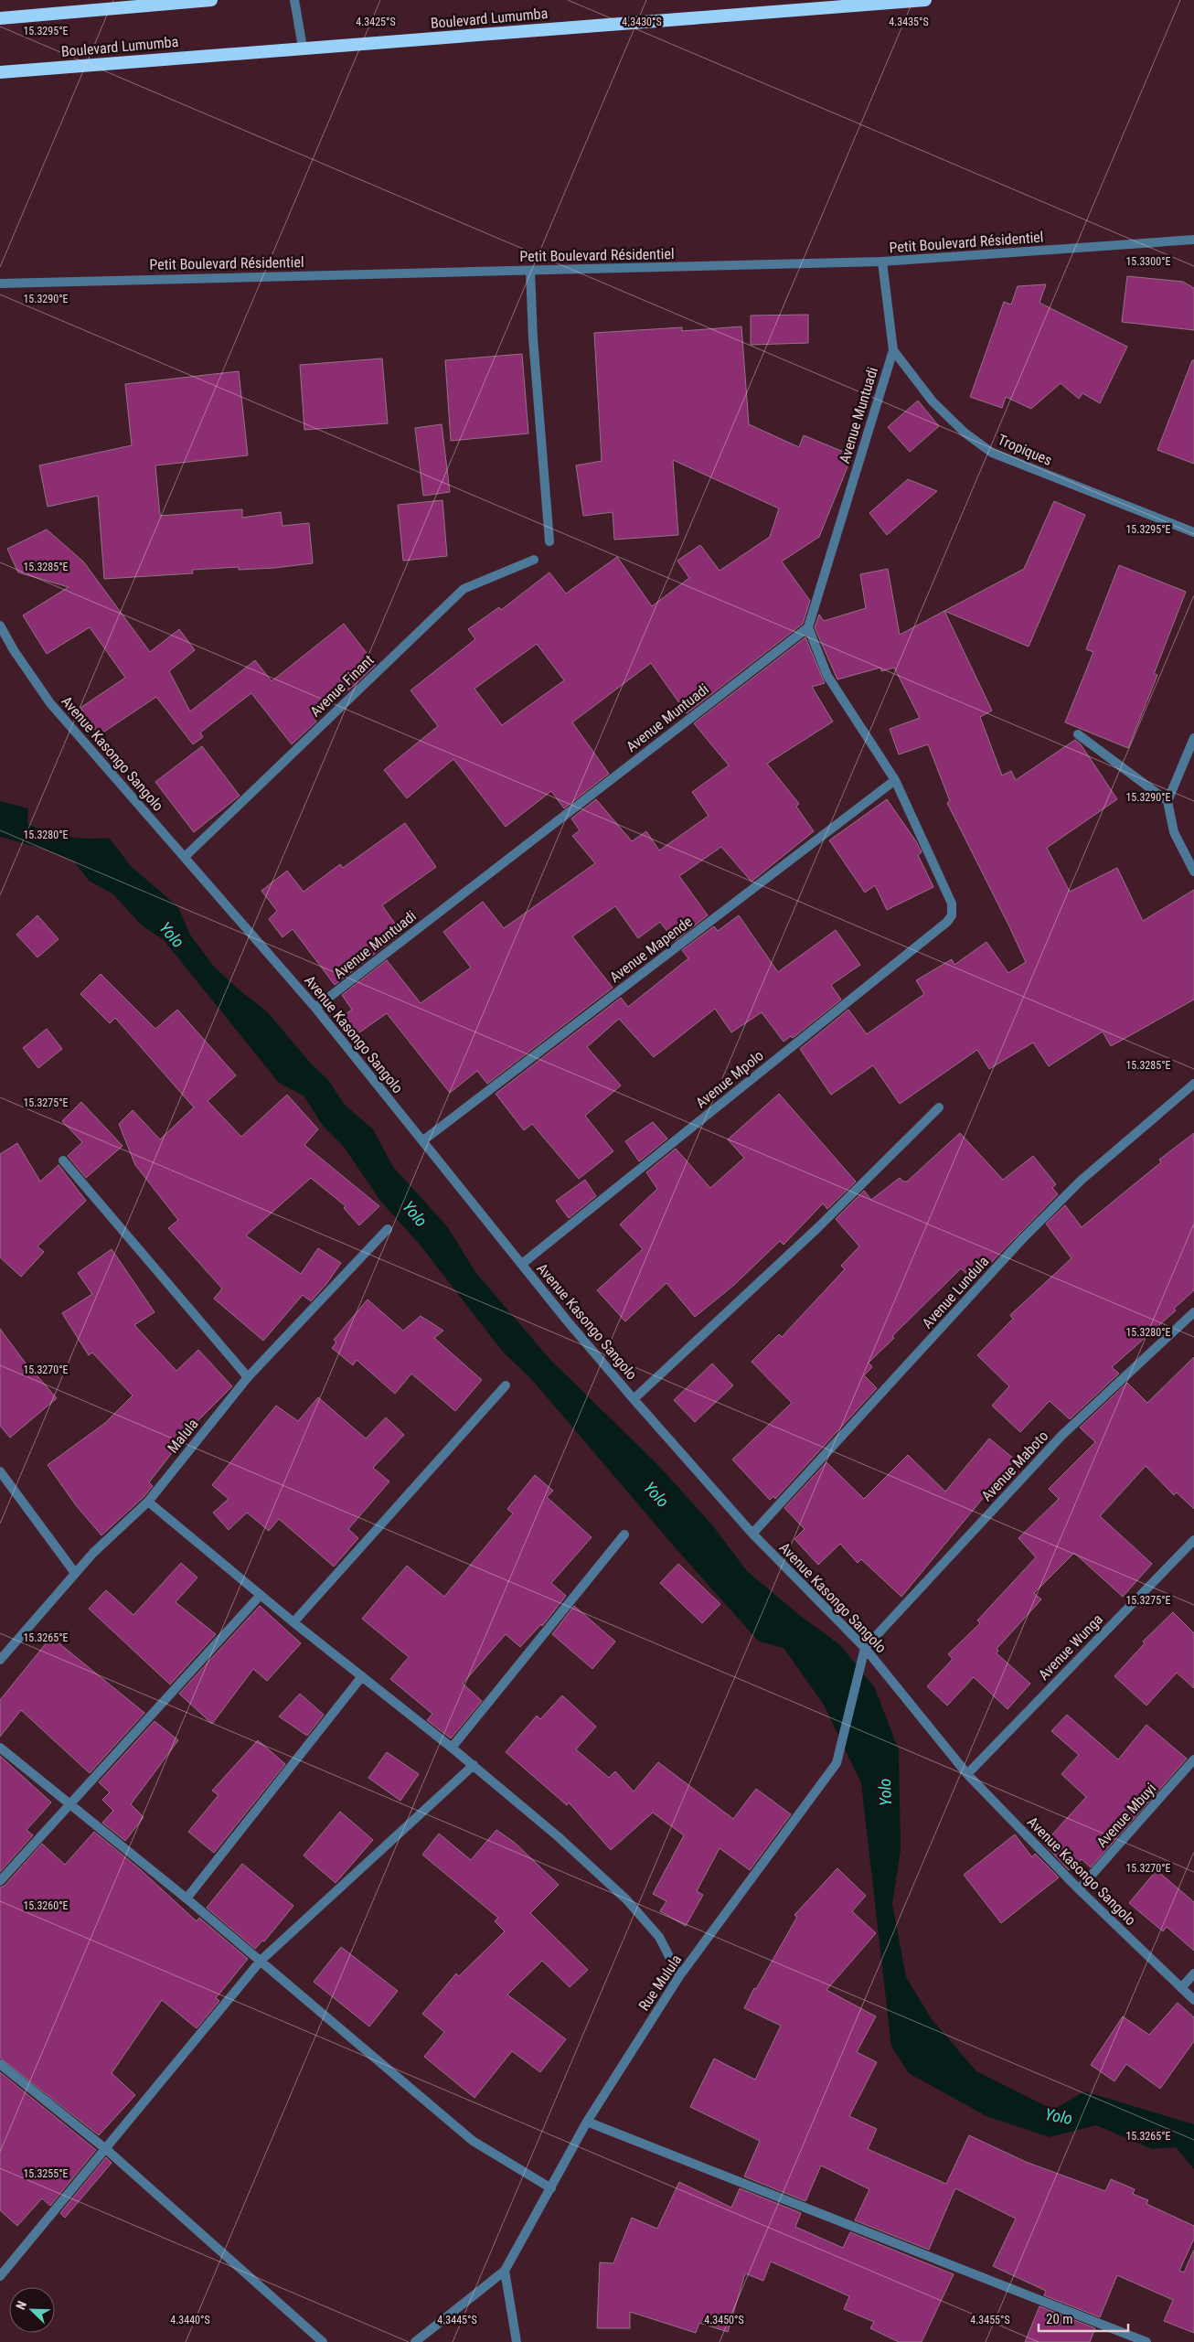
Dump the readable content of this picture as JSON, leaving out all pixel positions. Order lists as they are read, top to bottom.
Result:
{
  "streets": {
    "highway": ["Boulevard Lumumba"],
    "street": [
      "Petit Boulevard Résidentiel",
      "Avenue Muntuadi",
      "Tropiques",
      "Avenue Finant",
      "Avenue Kasongo Sangolo",
      "Avenue Mapende",
      "Avenue Mpolo",
      "Avenue Lundula",
      "Malula",
      "Avenue Maboto",
      "Avenue Wunga",
      "Avenue Mbuyi",
      "Rue Mulula"
    ]
  },
  "crossings": [
    ["Avenue Muntuadi", "Tropiques"],
    ["Avenue Muntuadi", "Avenue Kasongo Sangolo"],
    ["Avenue Finant", "Avenue Kasongo Sangolo"],
    ["Avenue Kasongo Sangolo", "Avenue Mapende"],
    ["Avenue Kasongo Sangolo", "Avenue Mpolo"],
    ["Avenue Kasongo Sangolo", "Avenue Lundula"],
    ["Avenue Kasongo Sangolo", "Avenue Maboto"],
    ["Avenue Kasongo Sangolo", "Avenue Wunga"],
    ["Avenue Kasongo Sangolo", "Avenue Mbuyi"],
    ["Avenue Kasongo Sangolo", "Rue Mulula"],
    ["Avenue Mapende", "Avenue Mpolo"],
    ["Avenue Maboto", "Rue Mulula"]
  ],
  "water": ["Yolo"],
  "scale_bar": "20 m",
  "north": "top left",
  "coordinates": [
    "4.3425°S",
    "4.3430°S",
    "4.3435°S",
    "15.3295°E",
    "15.3300°E",
    "15.3290°E",
    "15.3285°E",
    "15.3280°E",
    "15.3275°E",
    "15.3270°E",
    "15.3265°E",
    "15.3260°E",
    "15.3255°E",
    "4.3440°S",
    "4.3445°S",
    "4.3450°S",
    "4.3455°S"
  ]
}
